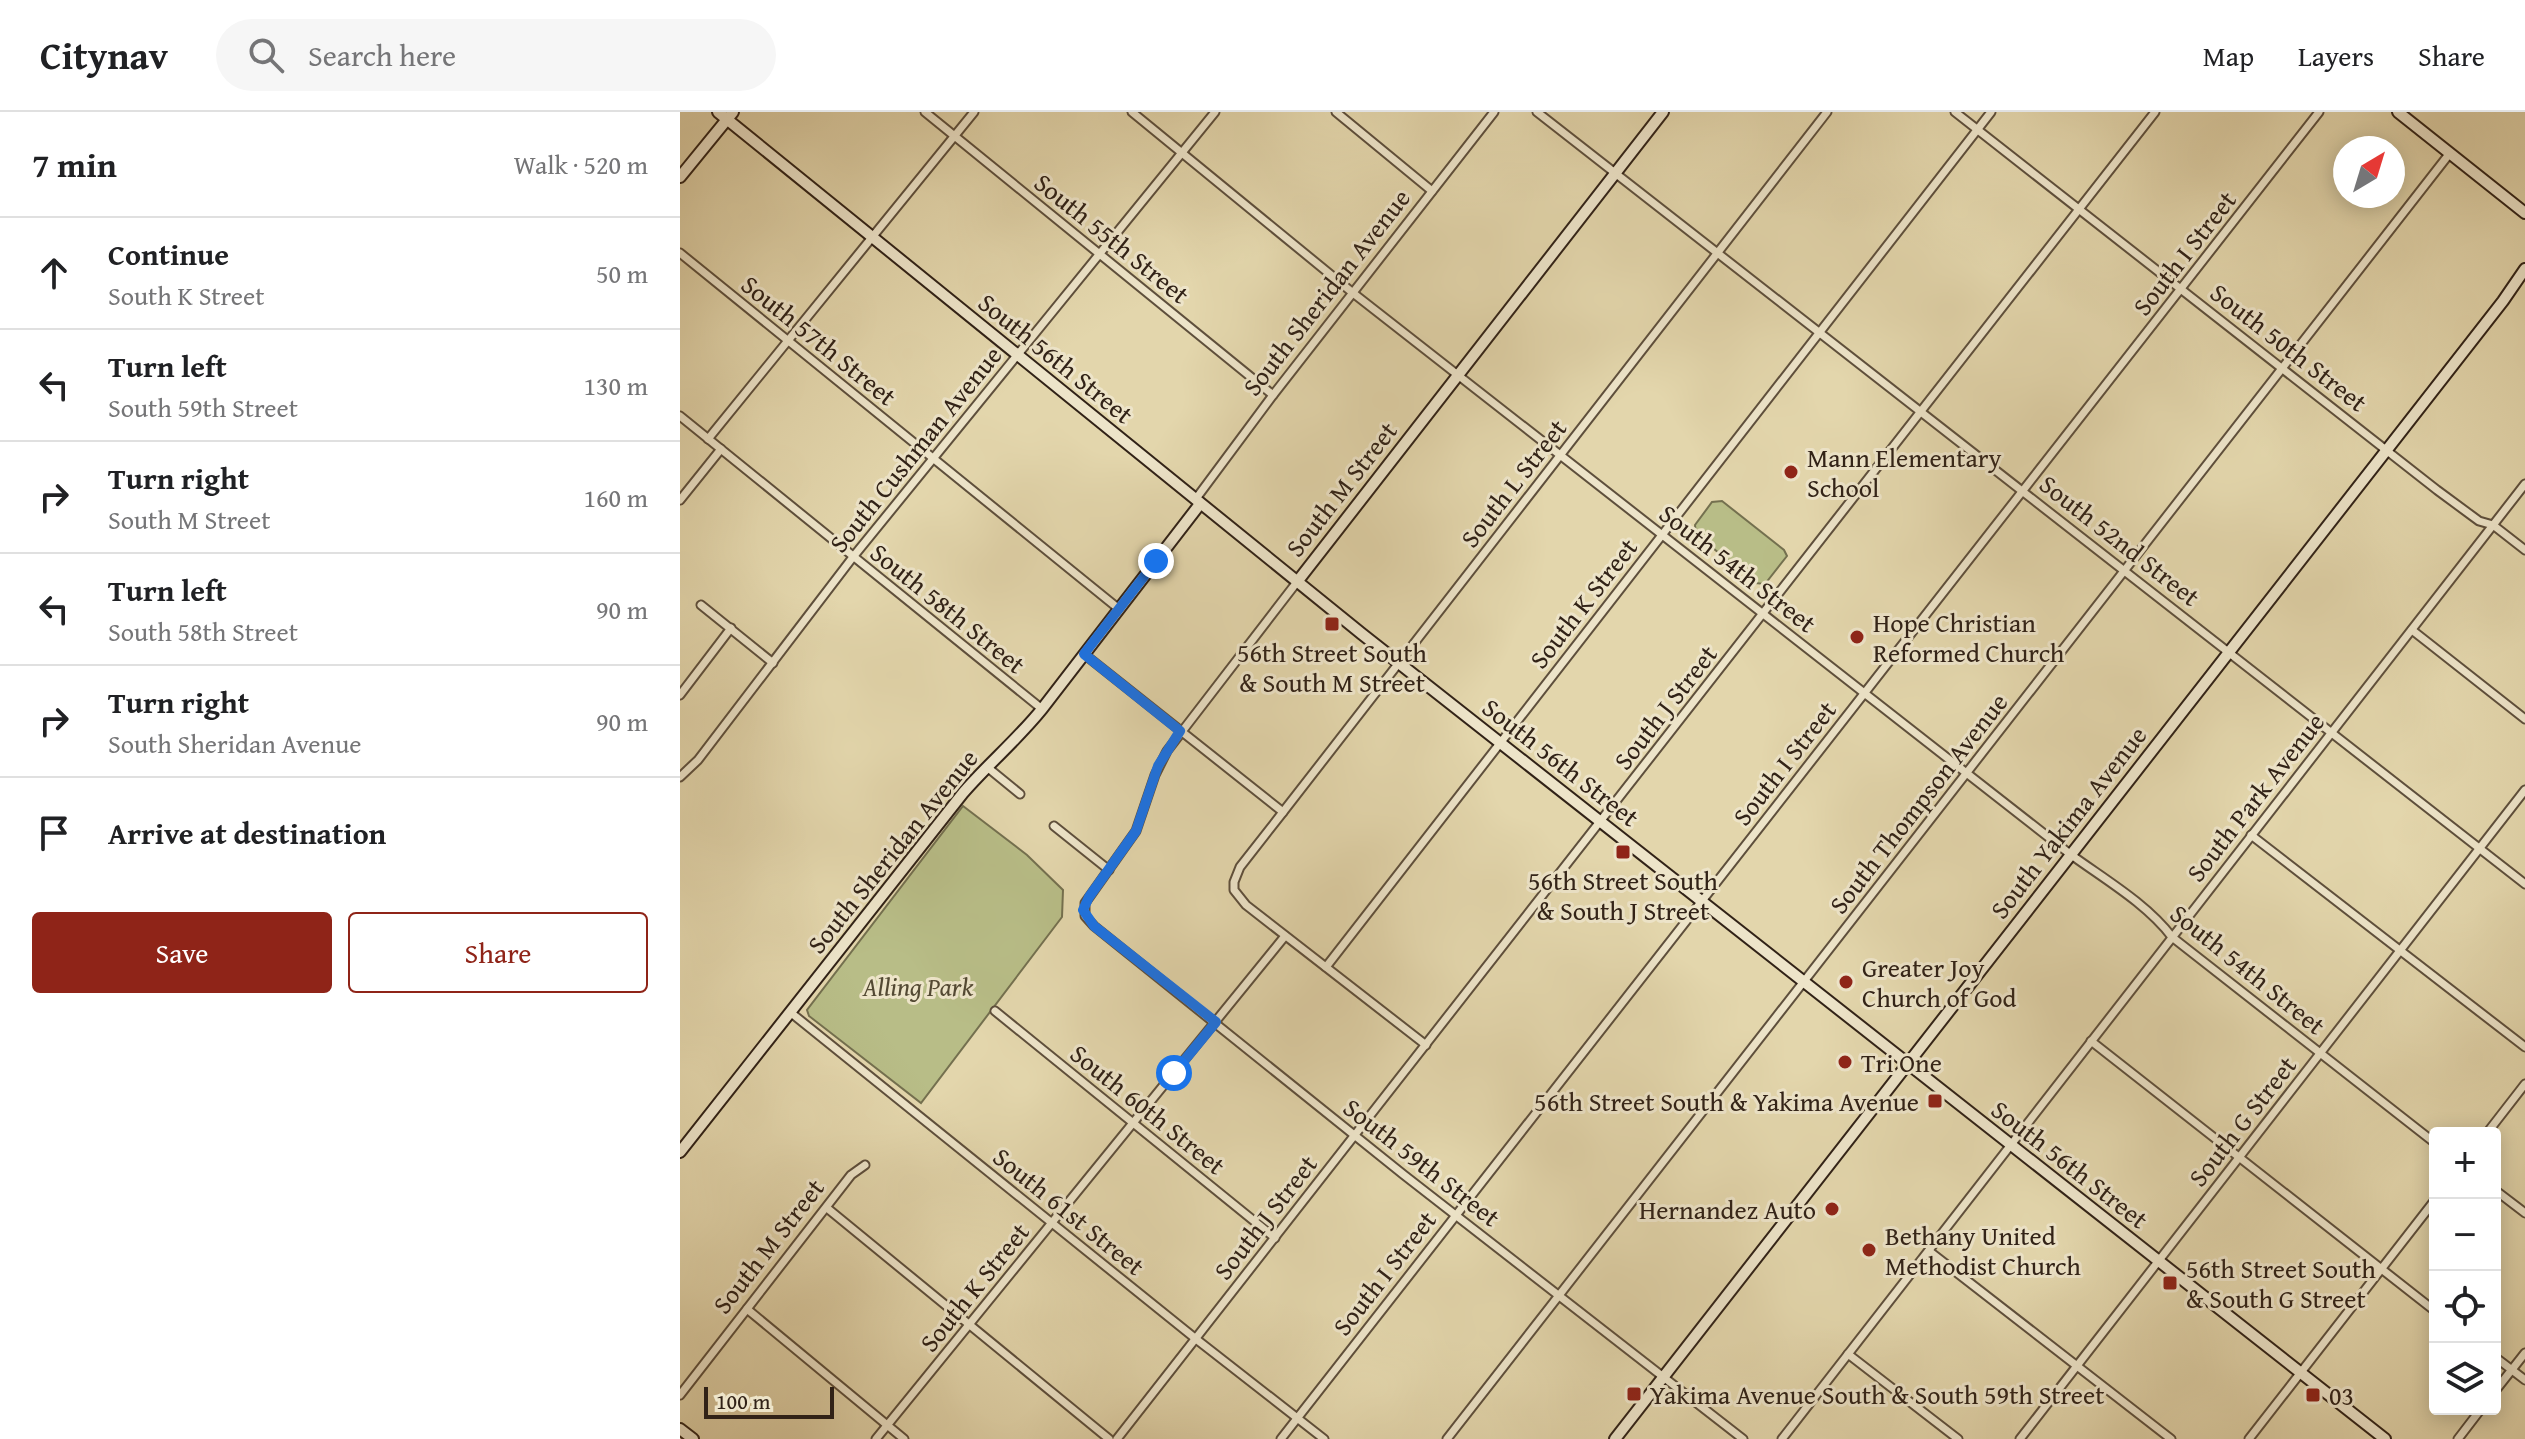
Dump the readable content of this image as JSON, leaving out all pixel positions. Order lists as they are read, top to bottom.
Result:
{
  "streets": {
    "main road": [
      "South Sheridan Avenue",
      "South 56th Street",
      "South M Street",
      "South Yakima Avenue"
    ],
    "street": [
      "South 55th Street",
      "South I Street",
      "South 57th Street",
      "South 50th Street",
      "South Cushman Avenue",
      "South L Street",
      "South 52nd Street",
      "South 54th Street",
      "South K Street",
      "South 58th Street",
      "South J Street",
      "South Park Avenue",
      "South Thompson Avenue",
      "South 60th Street",
      "South G Street",
      "South 59th Street",
      "South 61st Street"
    ]
  },
  "crossings": [
    ["South 55th Street", "South Sheridan Avenue"],
    ["South 55th Street", "South Cushman Avenue"],
    ["South I Street", "South 50th Street"],
    ["South I Street", "South 56th Street"],
    ["South I Street", "South 52nd Street"],
    ["South I Street", "South 54th Street"],
    ["South I Street", "South 59th Street"],
    ["South I Street", "South 61st Street"],
    ["South Sheridan Avenue", "South 57th Street"],
    ["South Sheridan Avenue", "South 56th Street"],
    ["South Sheridan Avenue", "South 54th Street"],
    ["South Sheridan Avenue", "South 58th Street"],
    ["South Sheridan Avenue", "South 61st Street"],
    ["South 57th Street", "South Cushman Avenue"],
    ["South 50th Street", "South K Street"],
    ["South 50th Street", "South J Street"],
    ["South 50th Street", "South Park Avenue"],
    ["South 50th Street", "South Thompson Avenue"],
    ["South 50th Street", "South Yakima Avenue"],
    ["South 56th Street", "South Cushman Avenue"],
    ["South 56th Street", "South L Street"],
    ["South 56th Street", "South M Street"],
    ["South 56th Street", "South K Street"],
    ["South 56th Street", "South J Street"],
    ["South 56th Street", "South Park Avenue"],
    ["South 56th Street", "South Thompson Avenue"],
    ["South 56th Street", "South Yakima Avenue"],
    ["South 56th Street", "South G Street"],
    ["South Cushman Avenue", "South 54th Street"],
    ["South Cushman Avenue", "South 58th Street"],
    ["South L Street", "South 52nd Street"],
    ["South L Street", "South 54th Street"],
    ["South L Street", "South K Street"],
    ["South M Street", "South 52nd Street"],
    ["South M Street", "South 54th Street"],
    ["South M Street", "South 59th Street"],
    ["South 52nd Street", "South K Street"],
    ["South 52nd Street", "South J Street"],
    ["South 52nd Street", "South Park Avenue"],
    ["South 52nd Street", "South Thompson Avenue"],
    ["South 52nd Street", "South Yakima Avenue"],
    ["South 52nd Street", "South G Street"],
    ["South 54th Street", "South K Street"],
    ["South 54th Street", "South J Street"],
    ["South 54th Street", "South Park Avenue"],
    ["South 54th Street", "South Thompson Avenue"],
    ["South 54th Street", "South Yakima Avenue"],
    ["South 54th Street", "South G Street"],
    ["South K Street", "South 60th Street"],
    ["South K Street", "South 59th Street"],
    ["South K Street", "South 61st Street"],
    ["South J Street", "South 60th Street"],
    ["South J Street", "South 59th Street"],
    ["South J Street", "South 61st Street"],
    ["South Thompson Avenue", "South 59th Street"],
    ["South Yakima Avenue", "South 59th Street"]
  ],
  "parks": ["Alling Park"],
  "places": {
    "other": [
      "Mann Elementary School",
      "Hope Christian Reformed Church",
      "Greater Joy Church of God",
      "Tri One",
      "Hernandez Auto",
      "Bethany United Methodist Church"
    ],
    "transit": [
      "56th Street South & South M Street",
      "56th Street South & South J Street",
      "56th Street South & Yakima Avenue",
      "56th Street South & South G Street",
      "Yakima Avenue South & South 59th Street",
      "03"
    ]
  },
  "scale_bar": "100 m",
  "north": "top right",
  "page": {
    "header": "Citynav",
    "search": "Search here",
    "nav": ["Map", "Layers", "Share"],
    "heading": ["7 min", "Walk · 520 m"],
    "list": [
      ["Continue", "South K Street", "50 m"],
      ["Turn left", "South 59th Street", "130 m"],
      ["Turn right", "South M Street", "160 m"],
      ["Turn left", "South 58th Street", "90 m"],
      ["Turn right", "South Sheridan Avenue", "90 m"],
      "Arrive at destination"
    ],
    "buttons": ["Save", "Share"],
    "map_buttons": ["+", "−"],
    "scale": "100 m"
  }
}
